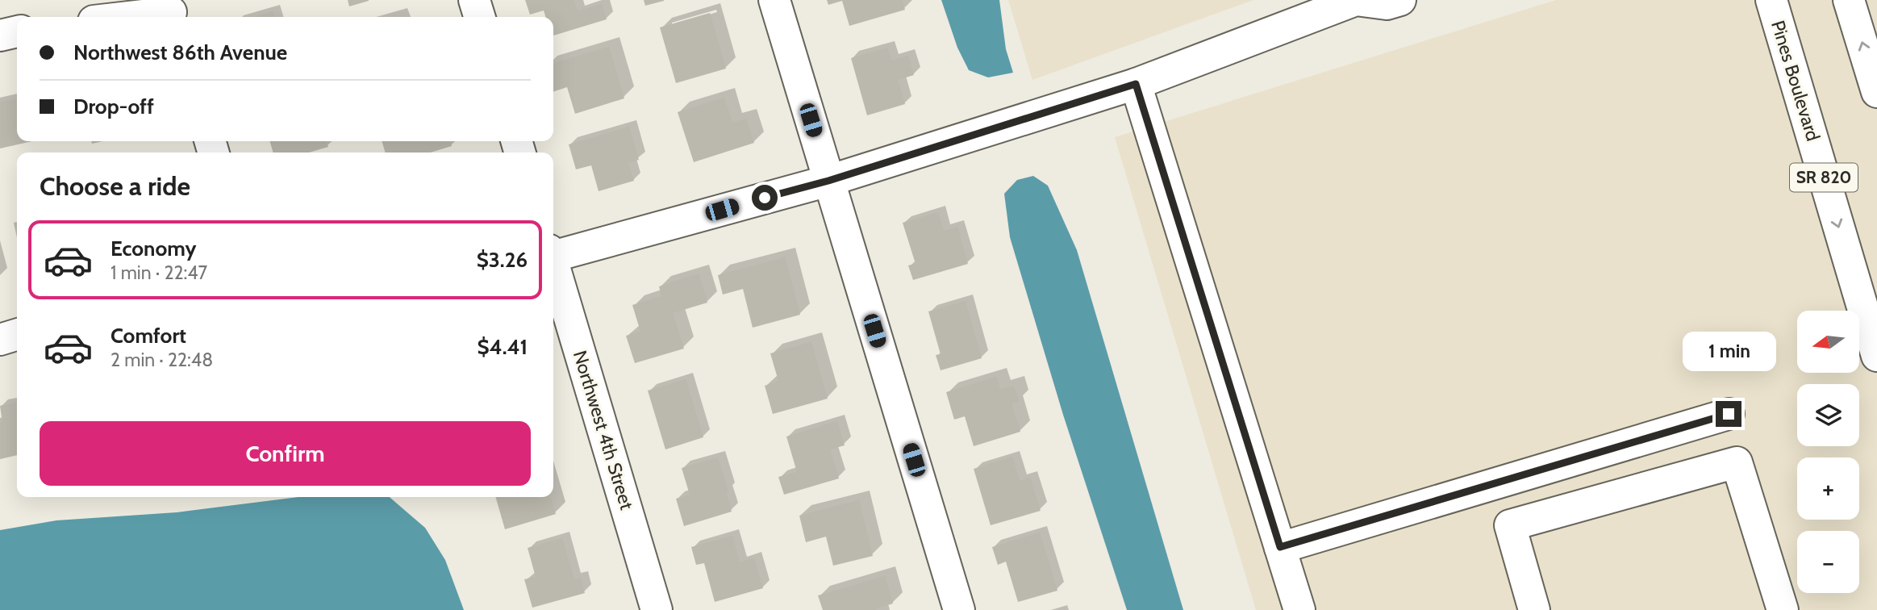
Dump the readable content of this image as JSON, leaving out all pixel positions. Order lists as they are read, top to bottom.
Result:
{
  "streets": {
    "main road": ["Pines Boulevard", "SR 820", "Northwest 4th Street"]
  },
  "one_way": ["Pines Boulevard"],
  "north": "left",
  "page": {
    "banner": ["Northwest 86th Avenue", "Drop-off"],
    "heading": "Choose a ride",
    "list": [
      {
        "name": "Economy",
        "note": "1 min · 22:47",
        "value": "$3.26"
      },
      {
        "name": "Comfort",
        "note": "2 min · 22:48",
        "value": "$4.41"
      }
    ],
    "map_buttons": ["+", "−"],
    "bubble": "1 min",
    "buttons": "Confirm"
  }
}
